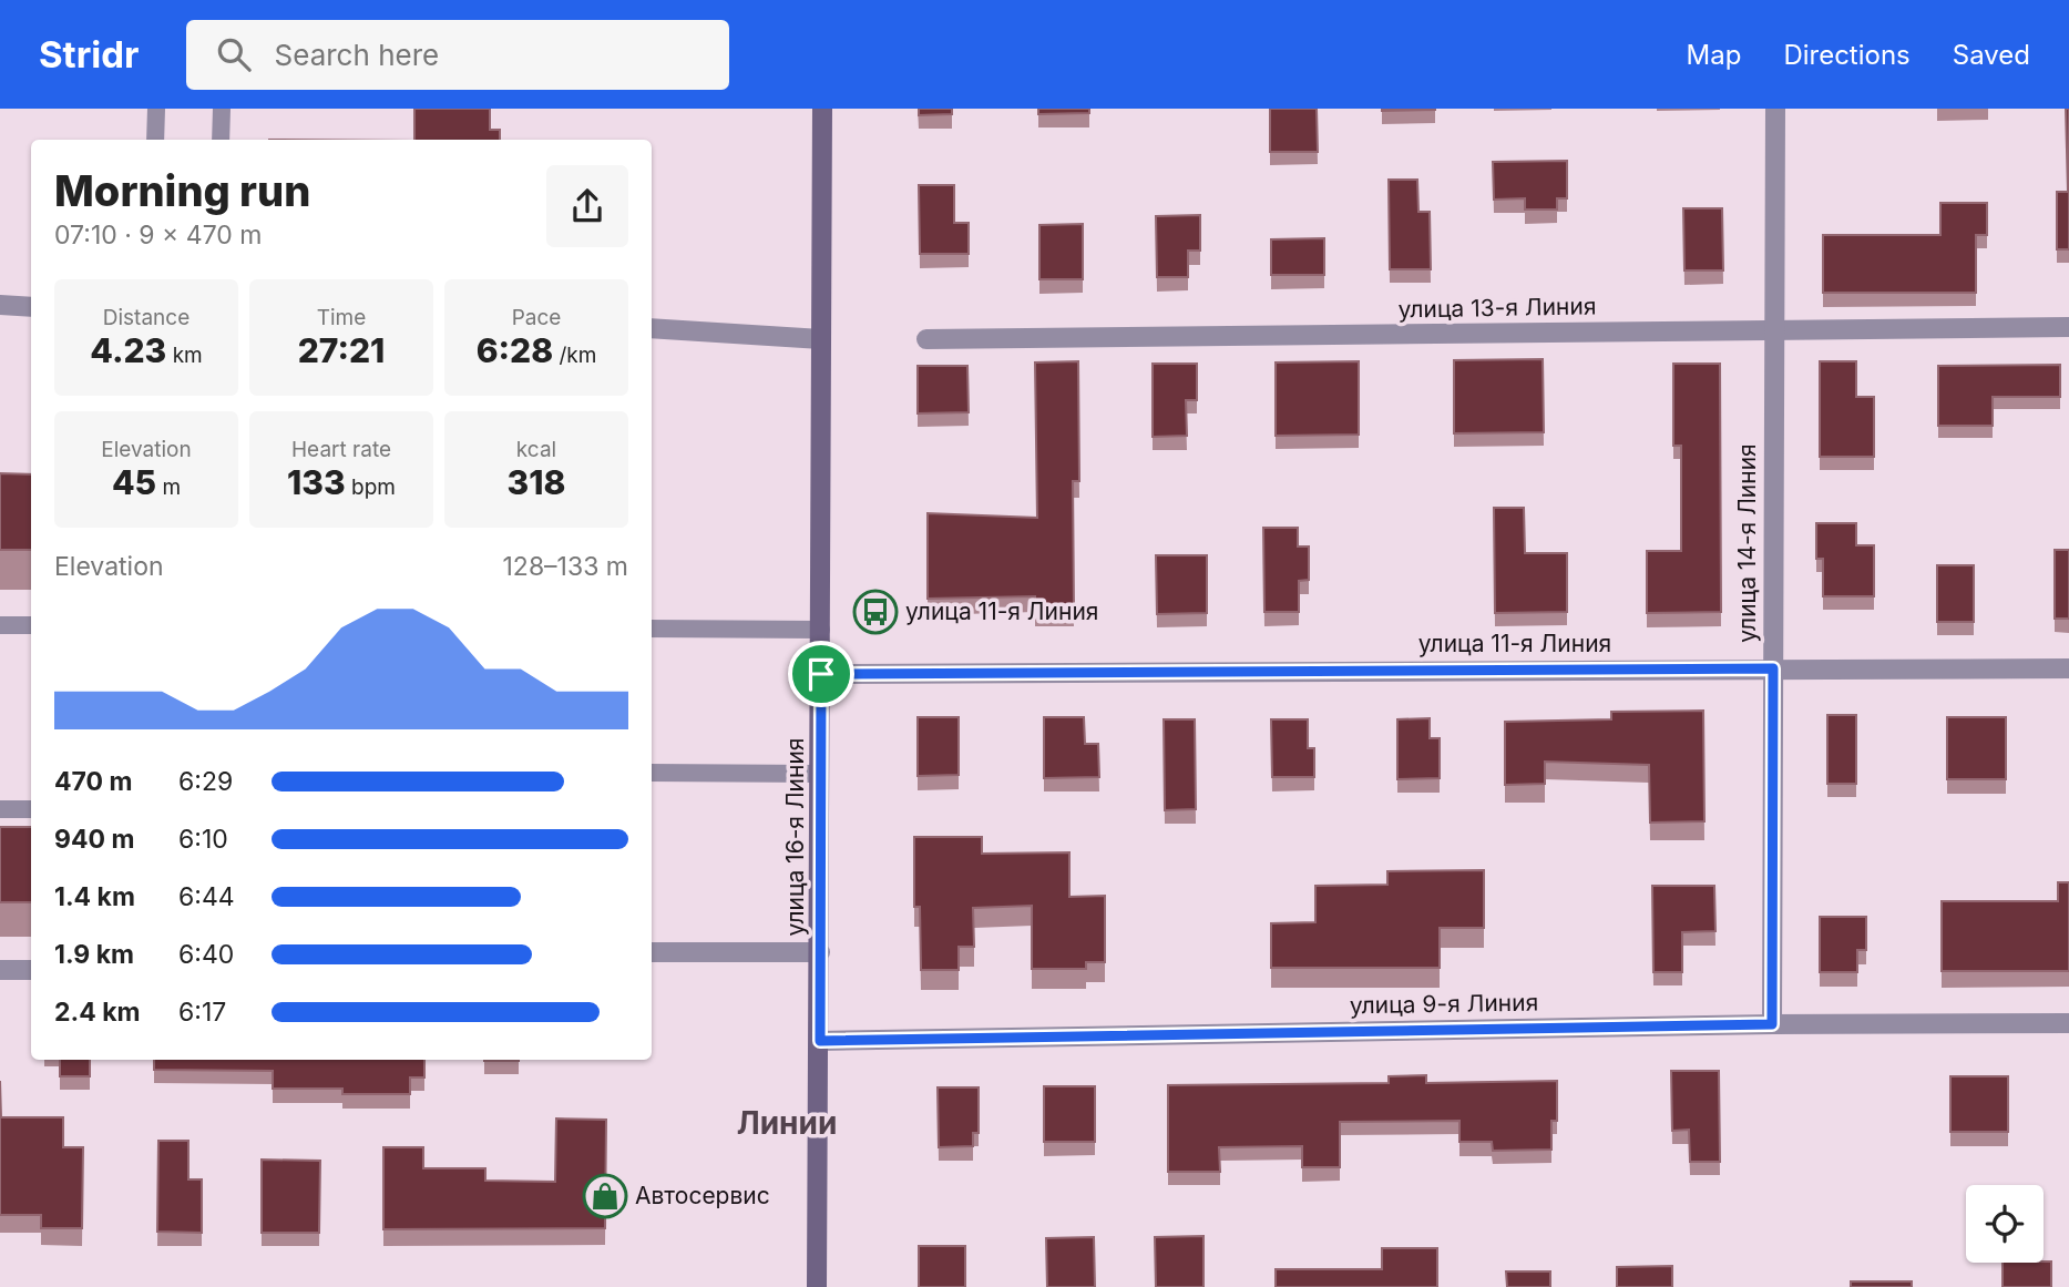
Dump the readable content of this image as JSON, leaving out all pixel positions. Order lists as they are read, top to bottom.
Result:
{
  "streets": {
    "main road": ["улица 16-я Линия"],
    "street": [
      "улица 13-я Линия",
      "улица 14-я Линия",
      "улица 11-я Линия",
      "улица 9-я Линия"
    ]
  },
  "crossings": [
    ["улица 13-я Линия", "улица 14-я Линия"],
    ["улица 14-я Линия", "улица 11-я Линия"],
    ["улица 14-я Линия", "улица 9-я Линия"],
    ["улица 11-я Линия", "улица 16-я Линия"],
    ["улица 16-я Линия", "улица 9-я Линия"]
  ],
  "districts": ["Линии"],
  "places": {
    "bus stop": ["улица 11-я Линия"],
    "shop": ["Автосервис"]
  },
  "page": {
    "header": "Stridr",
    "search": "Search here",
    "nav": ["Map", "Directions", "Saved"],
    "heading": ["Morning run", "07:10 · 9 × 470 m"],
    "stats": [
      ["Distance", "4.23 km"],
      ["Time", "27:21"],
      ["Pace", "6:28 /km"],
      ["Elevation", "45 m"],
      ["Heart rate", "133 bpm"],
      ["kcal", "318"]
    ],
    "chart": ["Elevation", "128–133 m"],
    "list": [
      {
        "name": "470 m",
        "note": "6:29"
      },
      {
        "name": "940 m",
        "note": "6:10"
      },
      {
        "name": "1.4 km",
        "note": "6:44"
      },
      {
        "name": "1.9 km",
        "note": "6:40"
      },
      {
        "name": "2.4 km",
        "note": "6:17"
      }
    ]
  }
}
